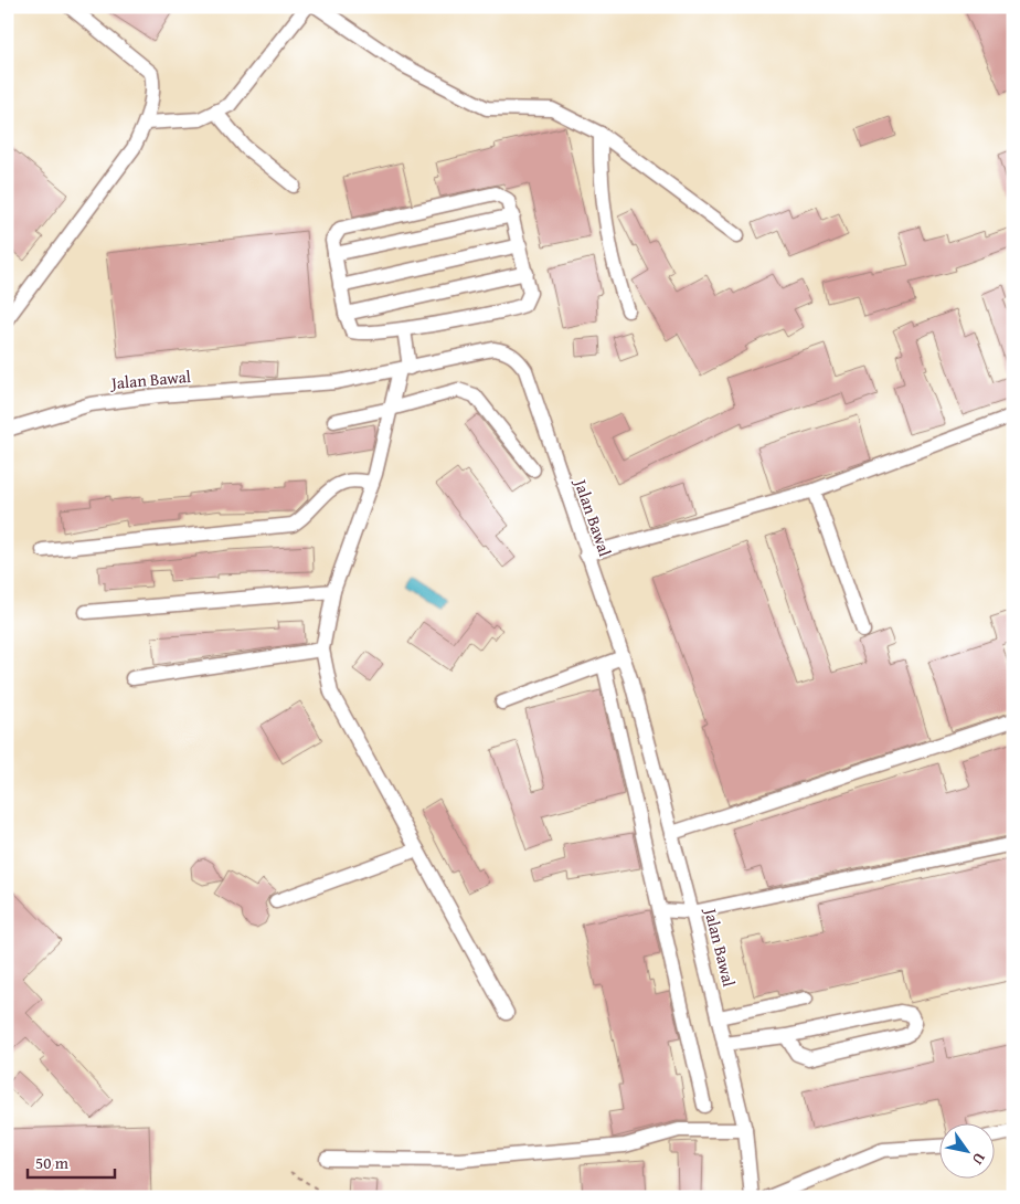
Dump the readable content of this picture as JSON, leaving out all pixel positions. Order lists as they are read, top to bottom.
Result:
{
  "streets": {
    "street": ["Jalan Bawal"]
  },
  "scale_bar": "50 m",
  "north": "bottom right"
}
